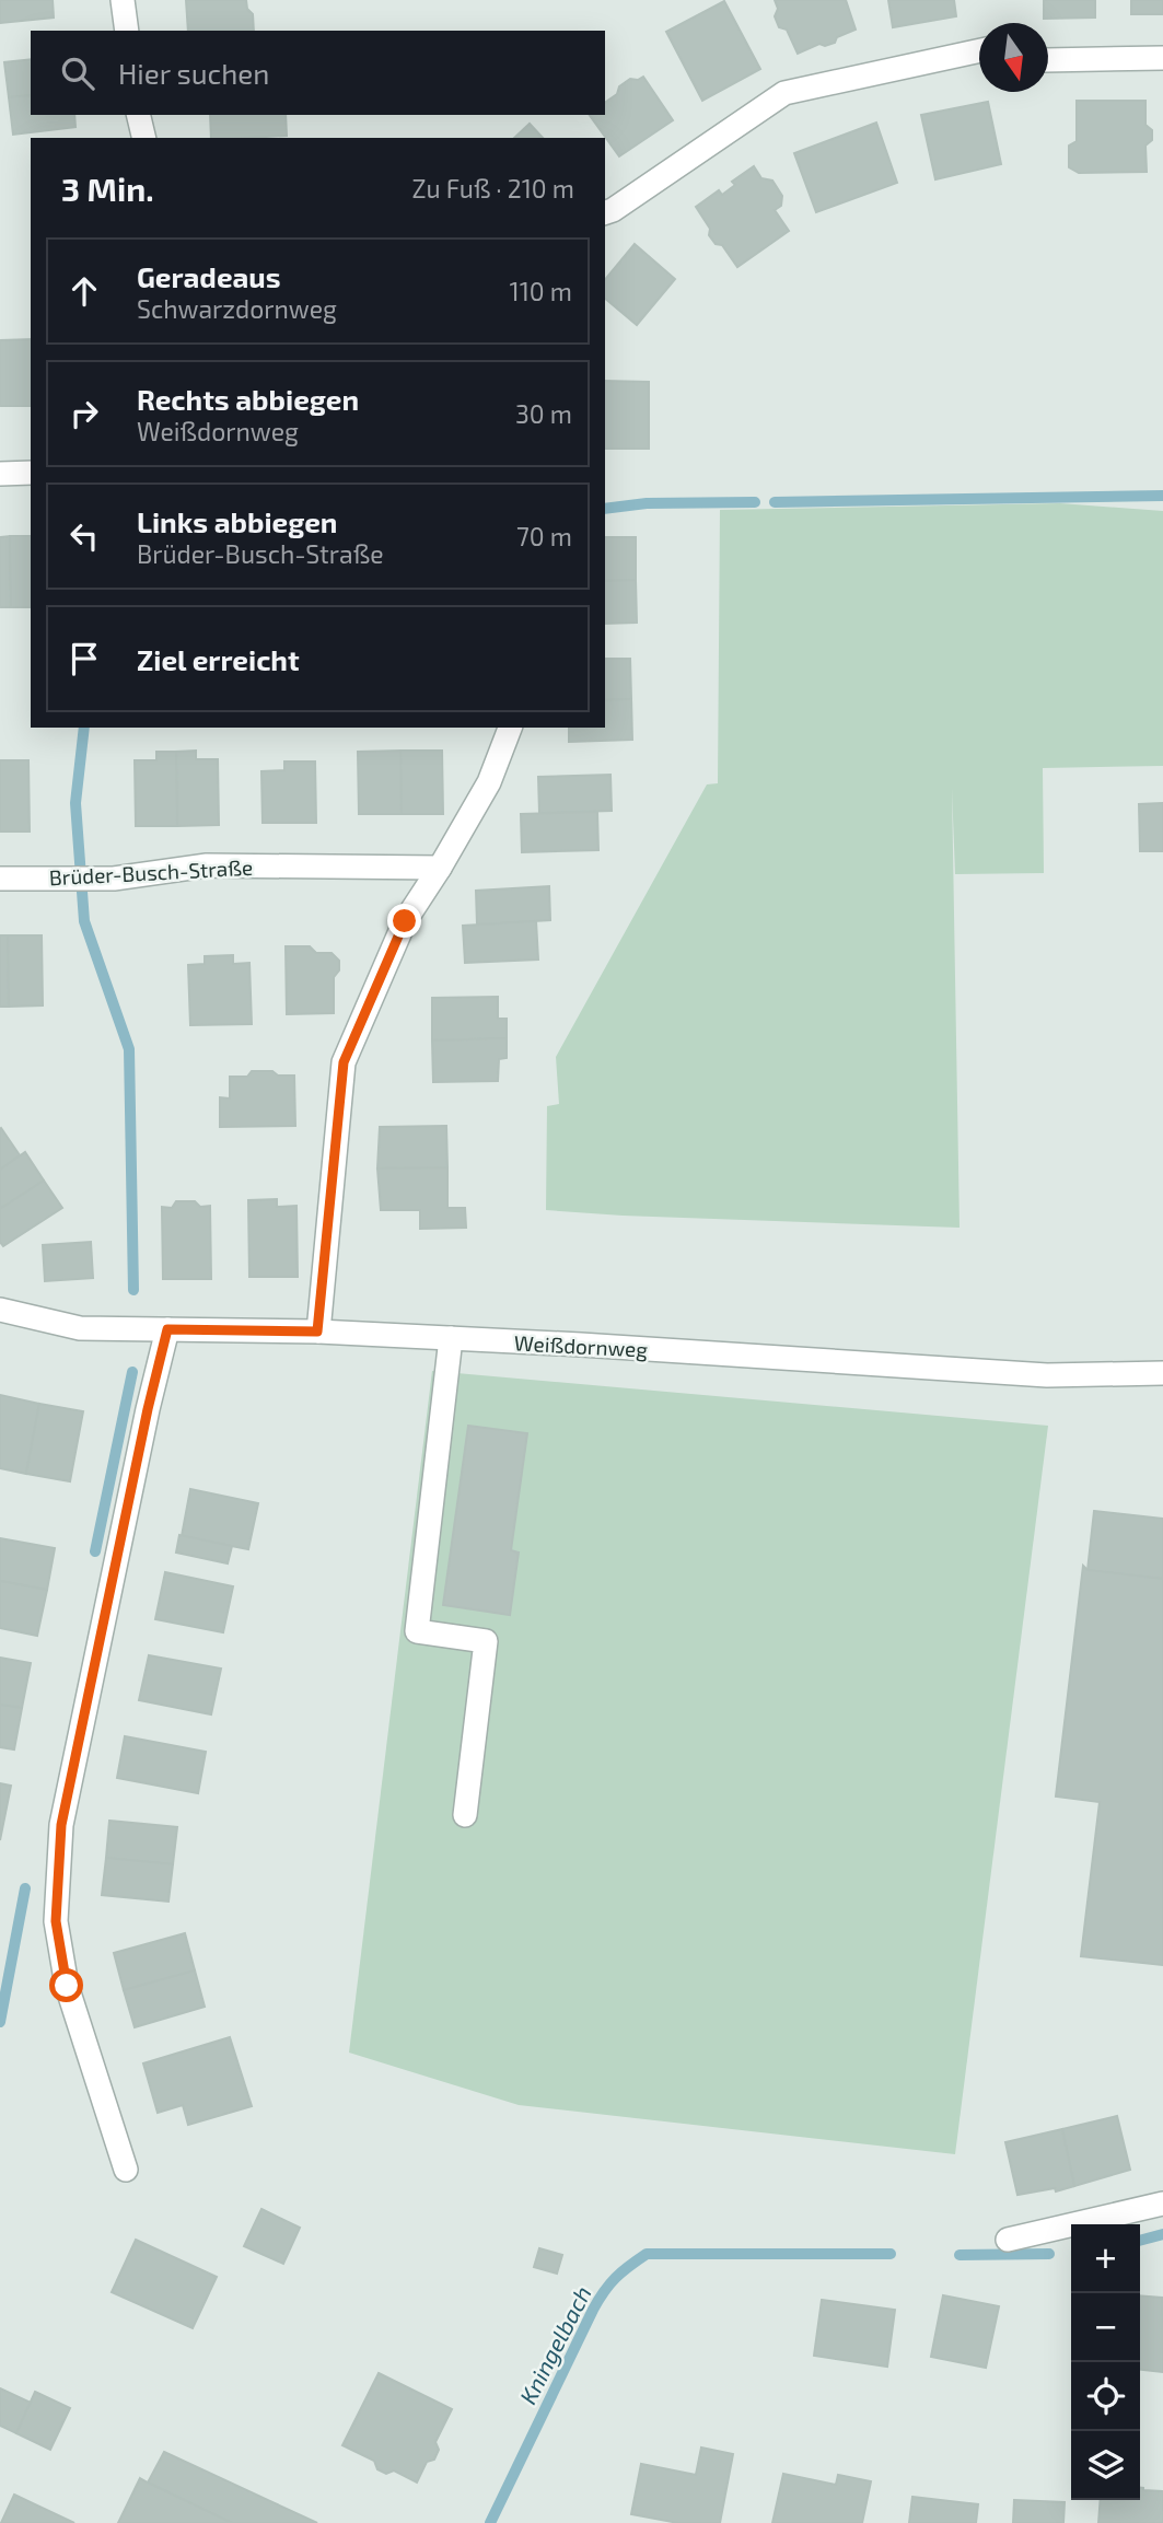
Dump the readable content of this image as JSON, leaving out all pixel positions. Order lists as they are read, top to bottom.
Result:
{
  "streets": {
    "street": ["Brüder-Busch-Straße", "Weißdornweg"]
  },
  "water": ["Kningelbach"],
  "north": "bottom",
  "page": {
    "search": "Hier suchen",
    "heading": ["3 Min.", "Zu Fuß · 210 m"],
    "list": [
      ["Geradeaus", "Schwarzdornweg", "110 m"],
      ["Rechts abbiegen", "Weißdornweg", "30 m"],
      ["Links abbiegen", "Brüder-Busch-Straße", "70 m"],
      "Ziel erreicht"
    ],
    "map_buttons": ["+", "−"]
  }
}
